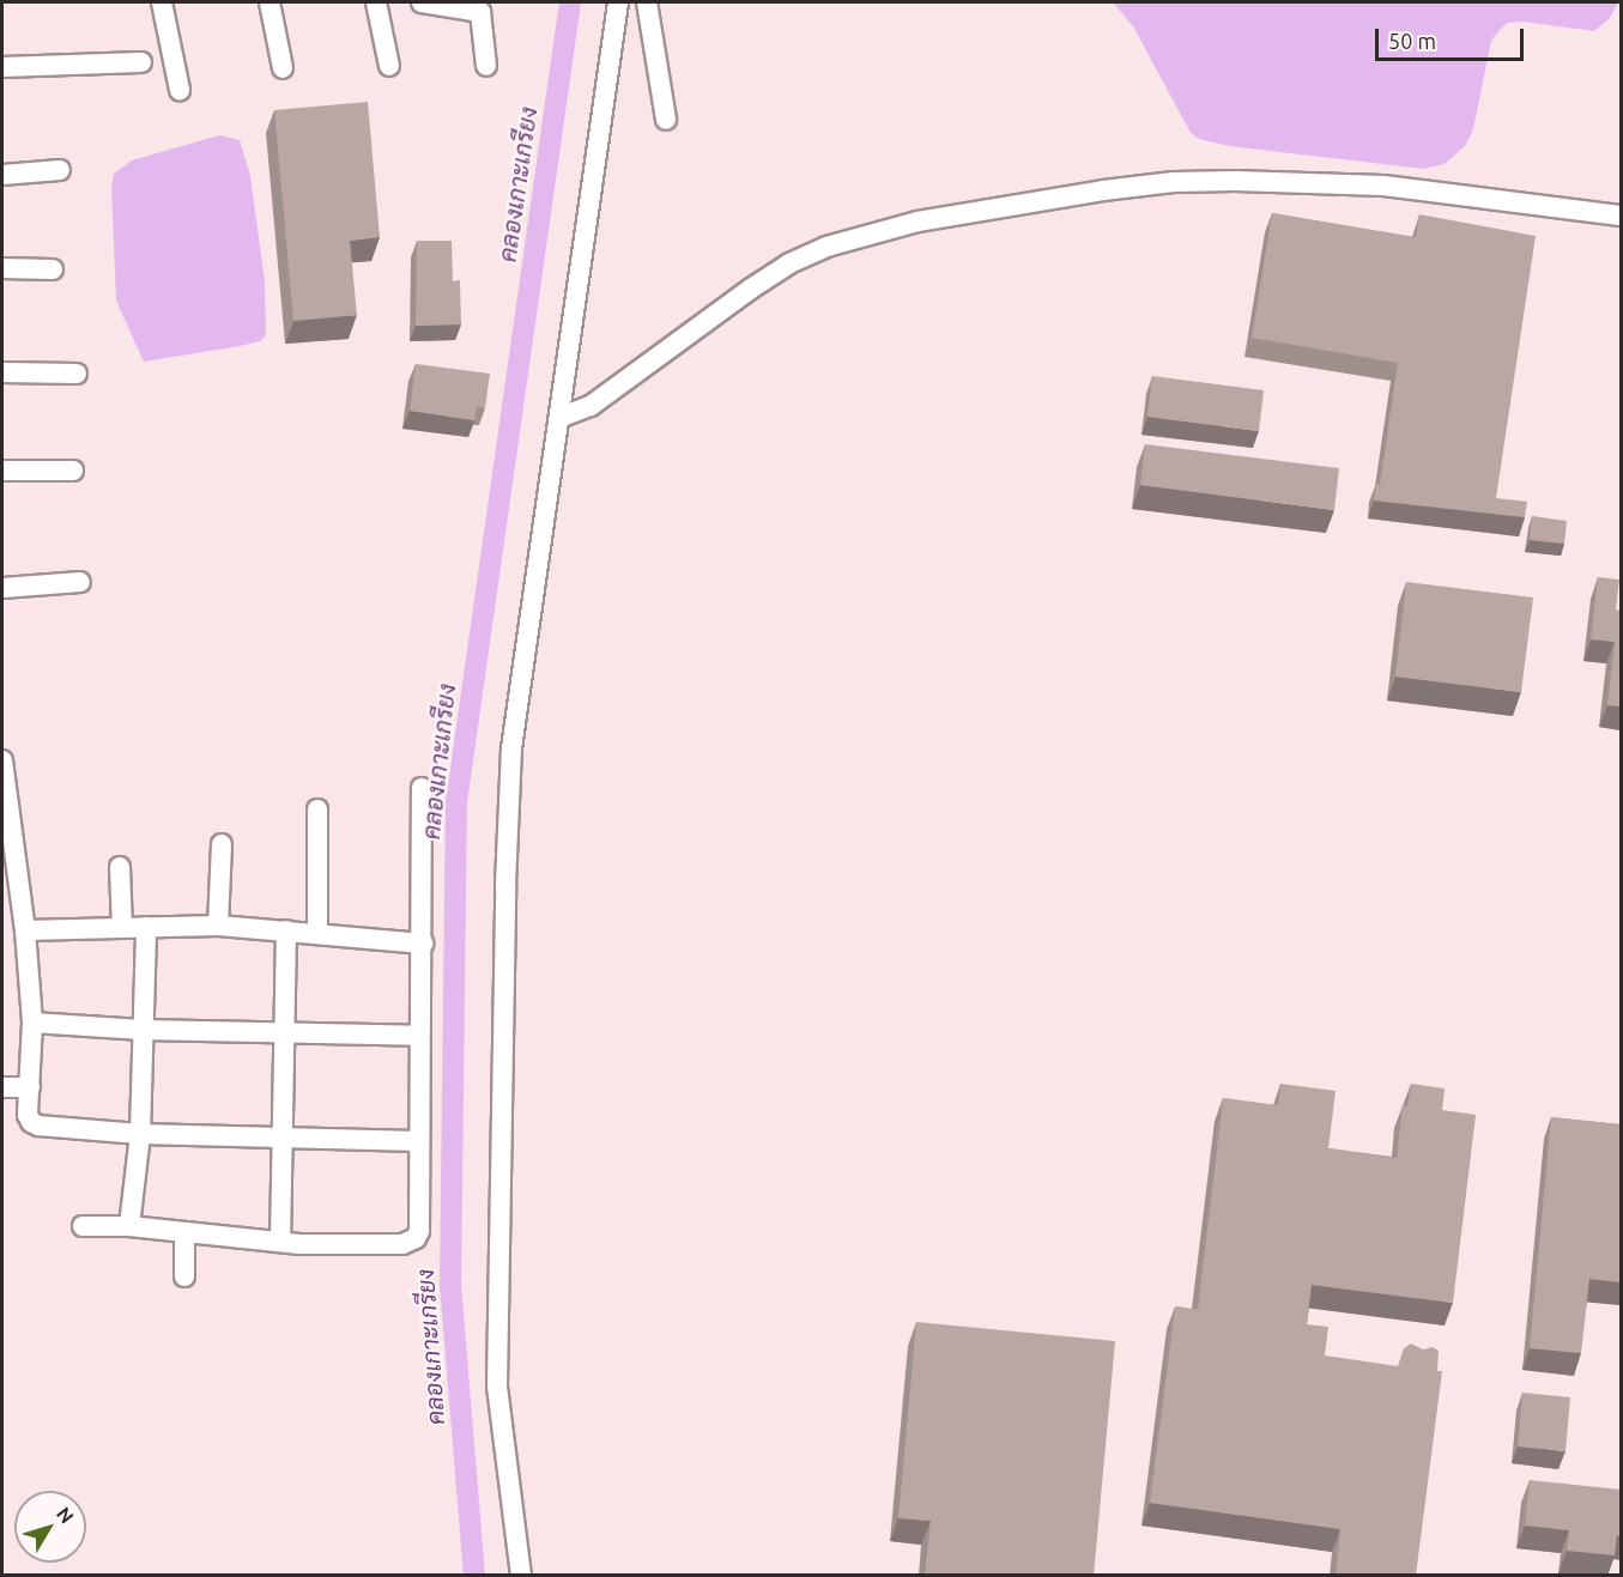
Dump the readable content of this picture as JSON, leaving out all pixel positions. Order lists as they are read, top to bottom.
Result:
{
  "water": ["คลองเกาะเกรียง"],
  "scale_bar": "50 m",
  "north": "top right"
}
